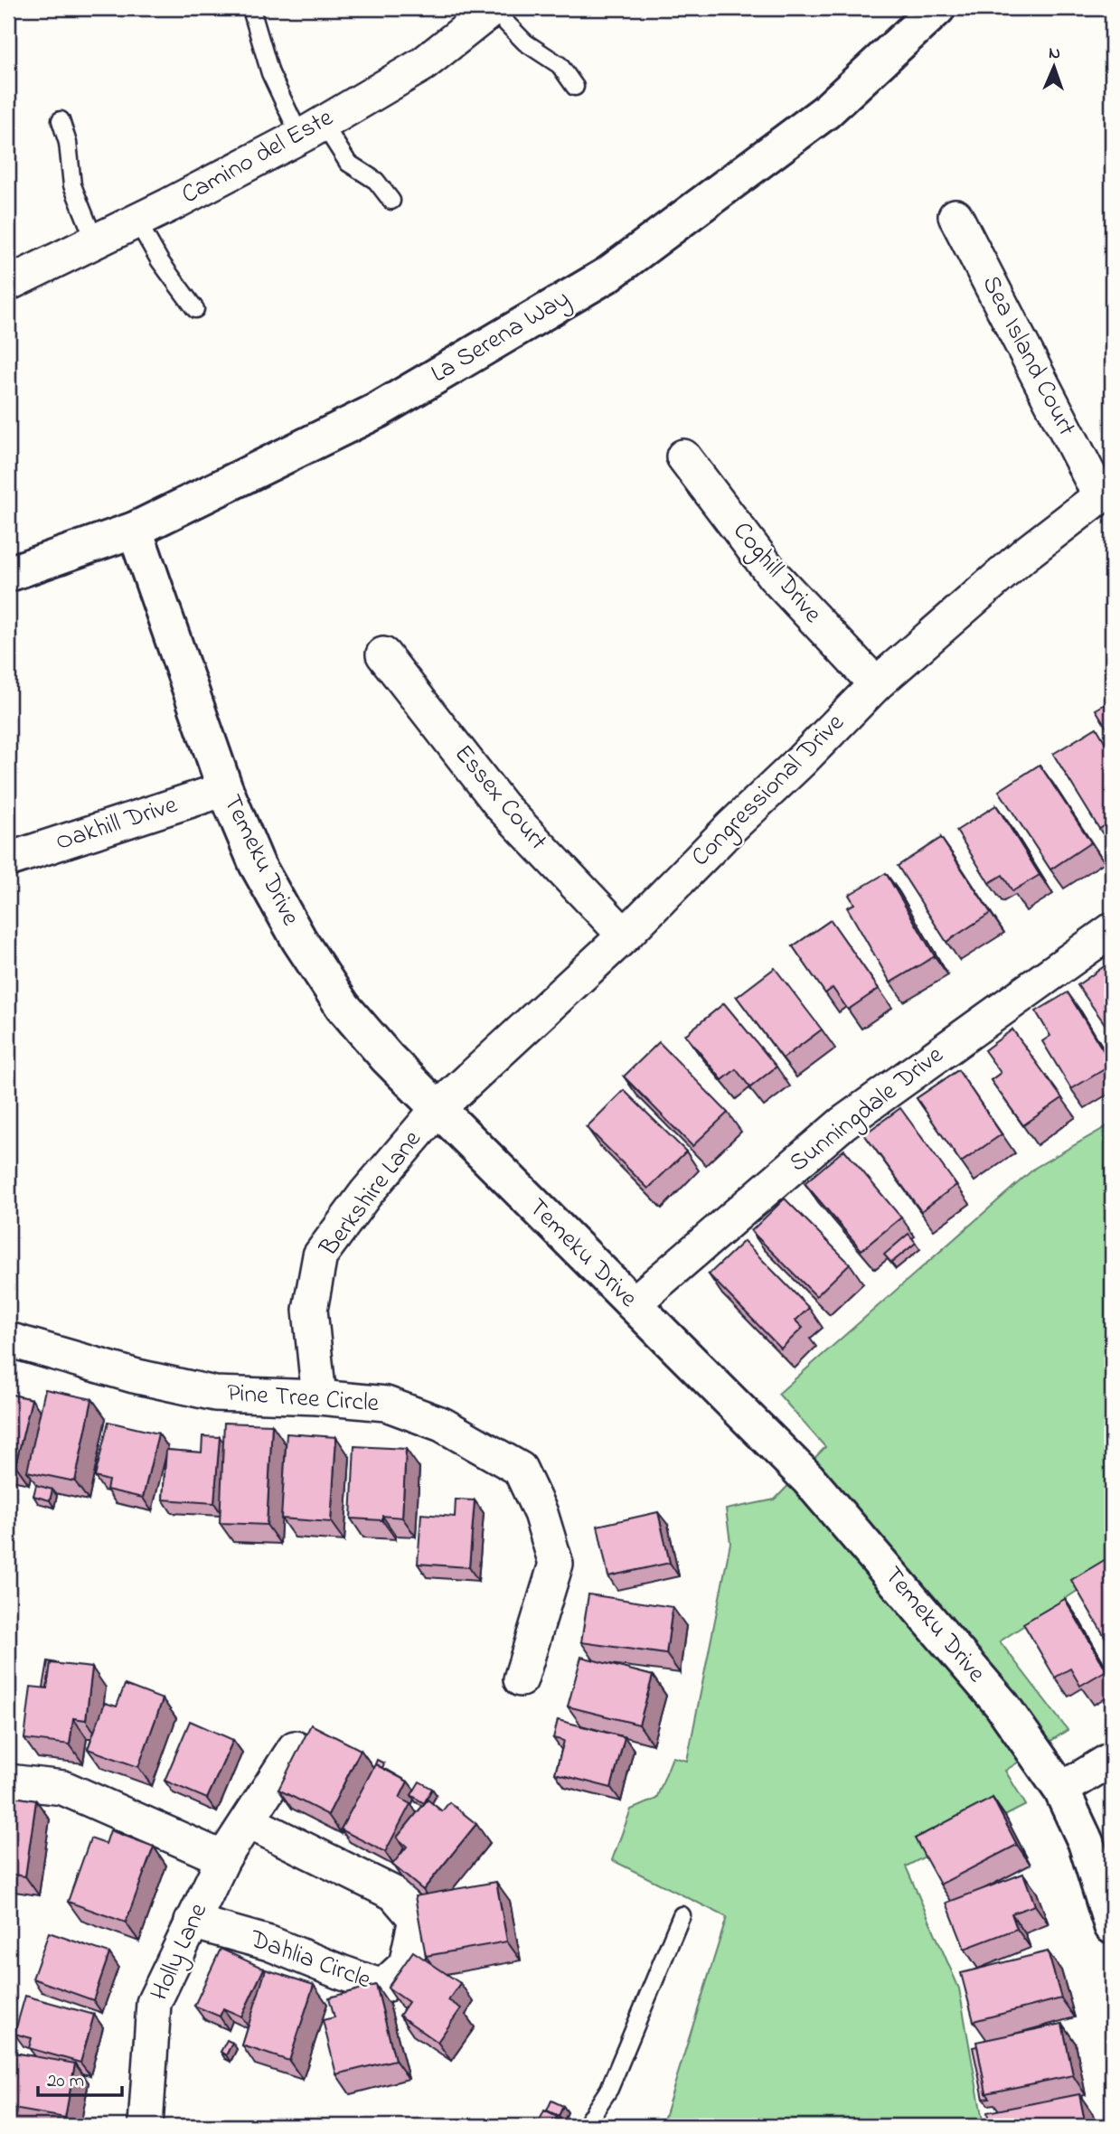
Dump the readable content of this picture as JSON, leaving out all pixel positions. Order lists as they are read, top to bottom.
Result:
{
  "streets": {
    "street": [
      "Camino del Este",
      "La Serena Way",
      "Sea Island Court",
      "Coghill Drive",
      "Congressional Drive",
      "Essex Court",
      "Oakhill Drive",
      "Temeku Drive",
      "Sunningdale Drive",
      "Berkshire Lane",
      "Pine Tree Circle",
      "Holly Lane",
      "Dahlia Circle"
    ]
  },
  "crossings": [
    ["La Serena Way", "Temeku Drive"],
    ["Sea Island Court", "Congressional Drive"],
    ["Coghill Drive", "Congressional Drive"],
    ["Congressional Drive", "Essex Court"],
    ["Congressional Drive", "Temeku Drive"],
    ["Congressional Drive", "Berkshire Lane"],
    ["Oakhill Drive", "Temeku Drive"],
    ["Temeku Drive", "Sunningdale Drive"],
    ["Temeku Drive", "Berkshire Lane"],
    ["Berkshire Lane", "Pine Tree Circle"],
    ["Holly Lane", "Dahlia Circle"]
  ],
  "scale_bar": "20 m",
  "north": "top"
}
